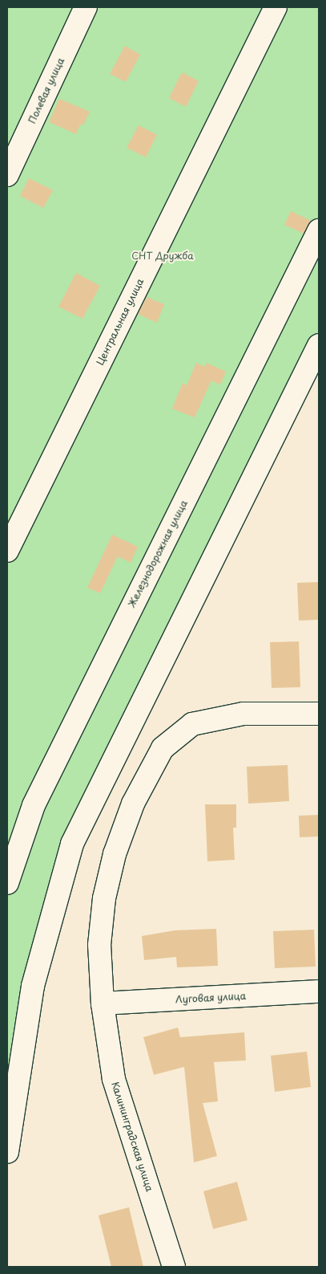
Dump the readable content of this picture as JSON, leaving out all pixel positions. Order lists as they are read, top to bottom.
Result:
{
  "streets": {
    "street": [
      "Полевая улица",
      "Центральная улица",
      "Железнодорожная улица",
      "Луговая улица",
      "Калининградская улица"
    ]
  },
  "crossings": [
    ["Луговая улица", "Калининградская улица"]
  ],
  "parks": ["СНТ Дружба"]
}
